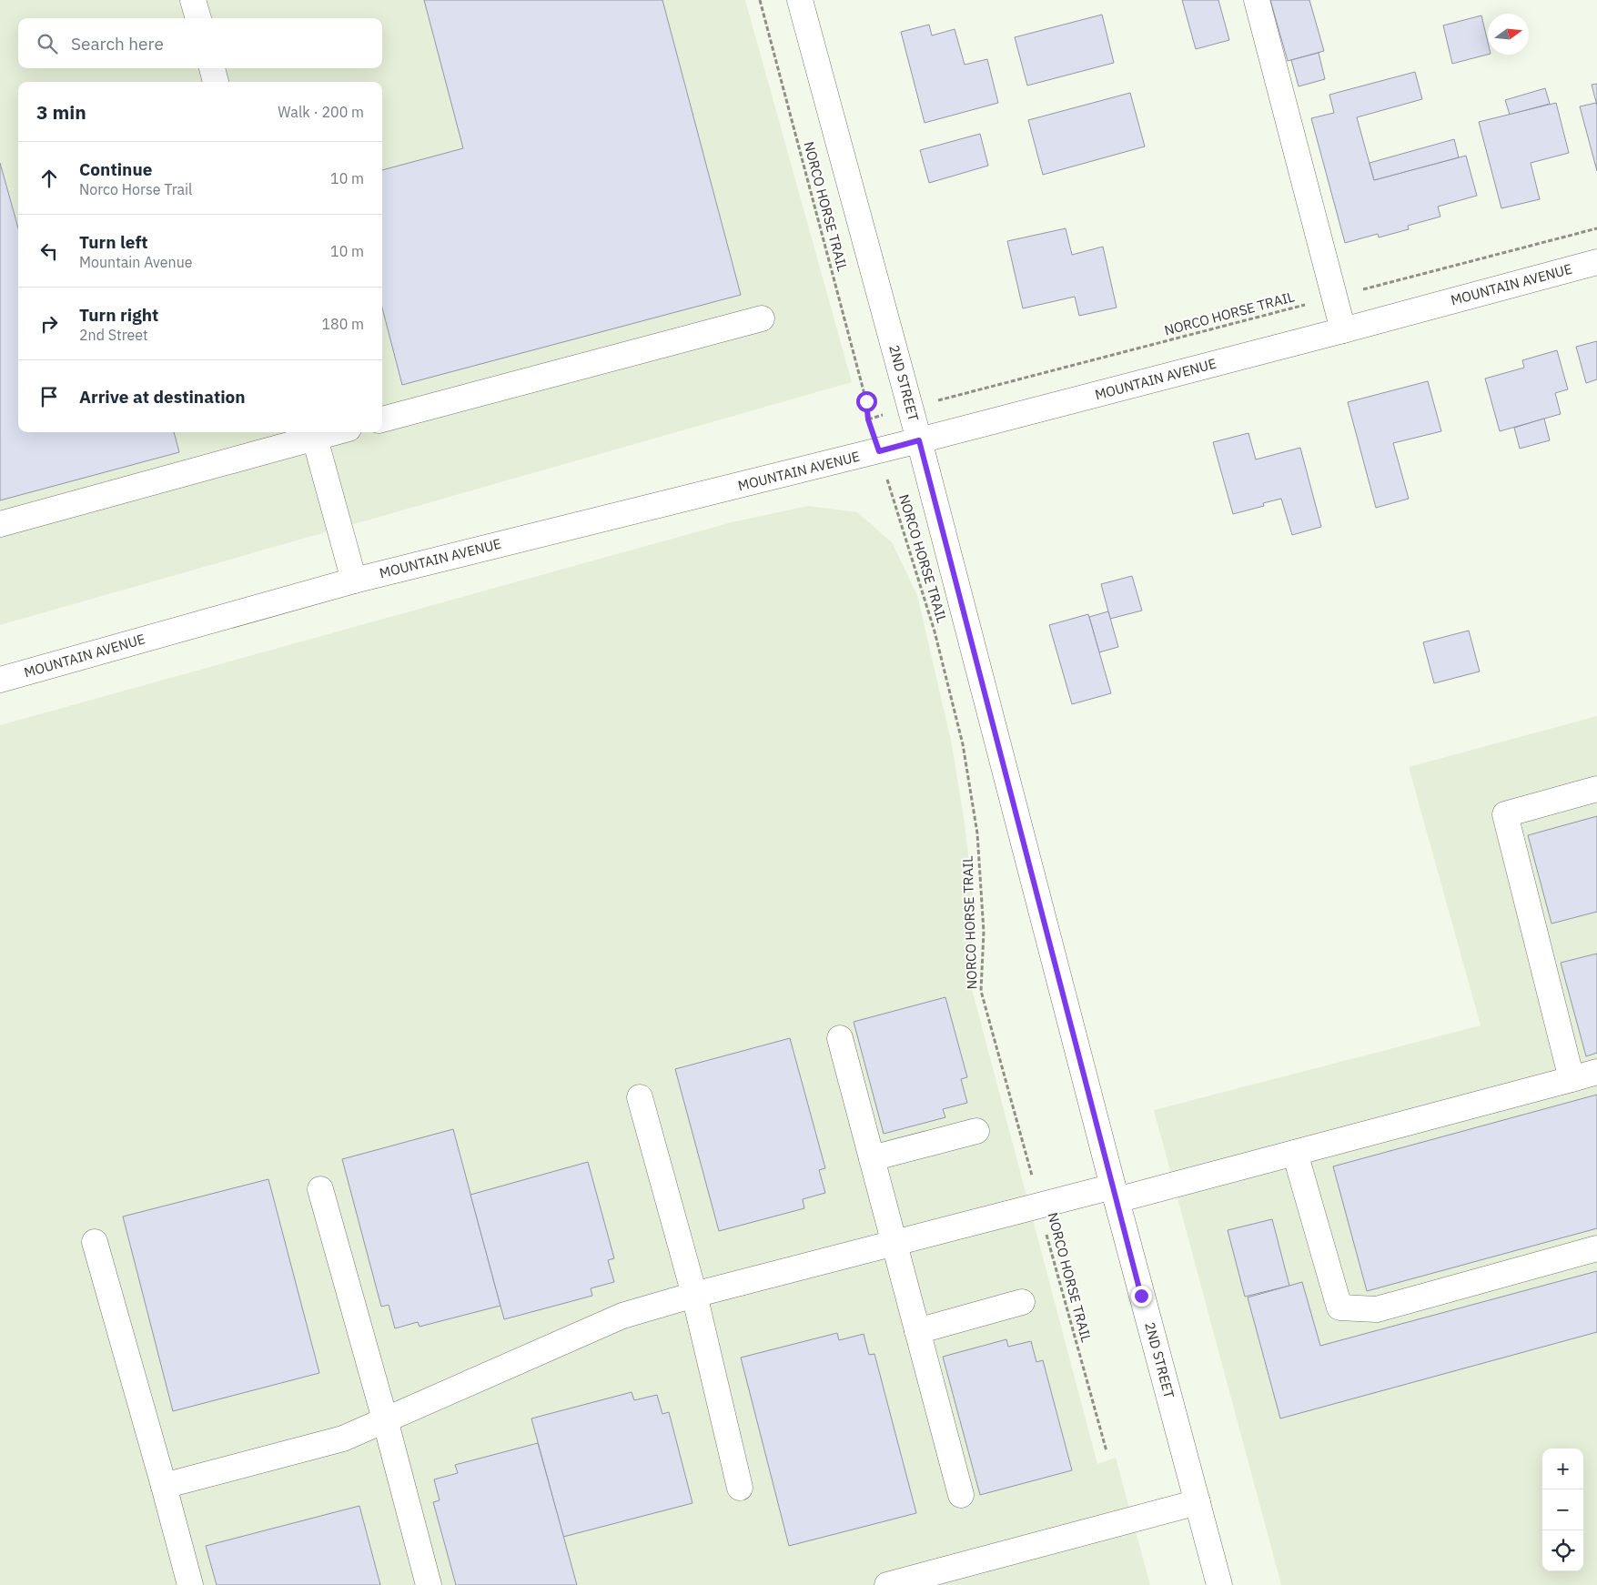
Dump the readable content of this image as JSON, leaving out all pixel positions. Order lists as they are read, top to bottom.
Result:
{
  "streets": {
    "main road": ["MOUNTAIN AVENUE", "2ND STREET"],
    "path": ["NORCO HORSE TRAIL"]
  },
  "crossings": [
    ["NORCO HORSE TRAIL", "MOUNTAIN AVENUE"],
    ["NORCO HORSE TRAIL", "2ND STREET"],
    ["MOUNTAIN AVENUE", "2ND STREET"]
  ],
  "north": "right",
  "page": {
    "search": "Search here",
    "heading": ["3 min", "Walk · 200 m"],
    "list": [
      ["Continue", "Norco Horse Trail", "10 m"],
      ["Turn left", "Mountain Avenue", "10 m"],
      ["Turn right", "2nd Street", "180 m"],
      "Arrive at destination"
    ],
    "map_buttons": ["+", "−"]
  }
}
